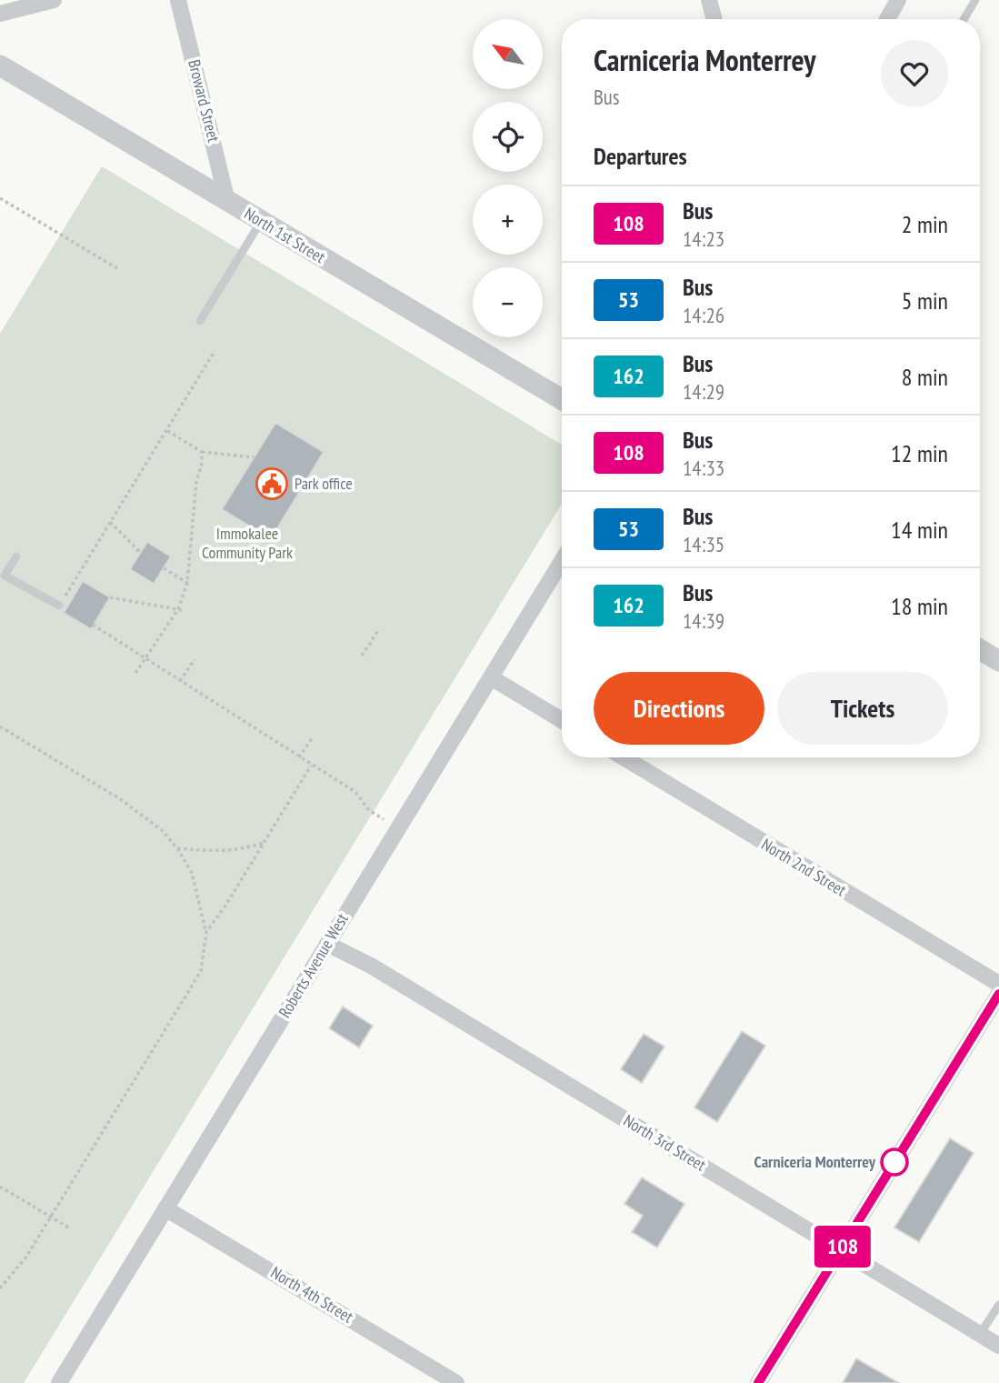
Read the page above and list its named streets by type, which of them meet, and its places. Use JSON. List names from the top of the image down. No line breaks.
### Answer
{"streets":{"street":["Broward Street","North 1st Street","North 2nd Street","Roberts Avenue West","North 3rd Street","North 4th Street"]},"crossings":[["Broward Street","North 1st Street"],["Roberts Avenue West","North 3rd Street"],["Roberts Avenue West","North 4th Street"]],"parks":["Immokalee Community Park"],"places":{"public building":["Park office"],"other":["Carniceria Monterrey"]},"lines":["bus line 108"],"north":"top left","page":{"on_map":"108","map_buttons":["+","−"],"heading":[["Carniceria Monterrey","Bus"],"Departures"],"list":[{"mark":"108","name":"Bus","note":"14:23","value":"2 min"},{"mark":"53","name":"Bus","note":"14:26","value":"5 min"},{"mark":"162","name":"Bus","note":"14:29","value":"8 min"},{"mark":"108","name":"Bus","note":"14:33","value":"12 min"},{"mark":"53","name":"Bus","note":"14:35","value":"14 min"},{"mark":"162","name":"Bus","note":"14:39","value":"18 min"}],"buttons":["Directions","Tickets"]}}
